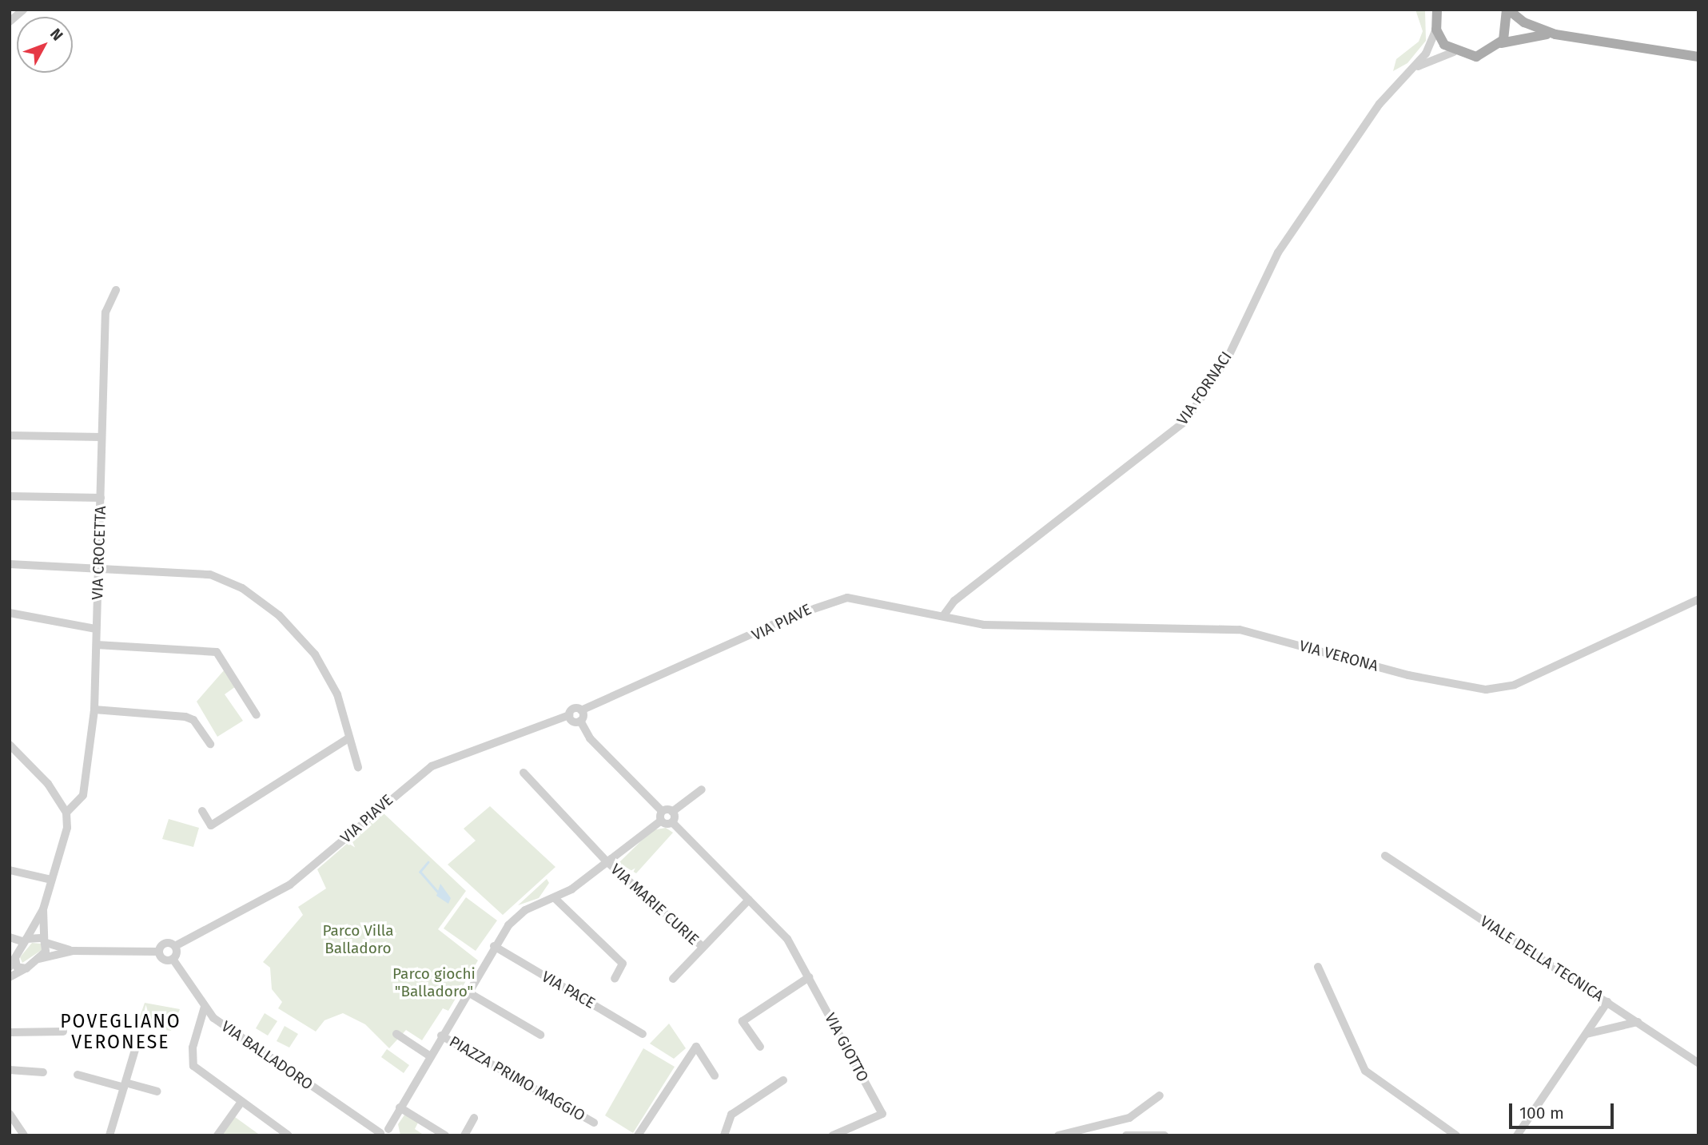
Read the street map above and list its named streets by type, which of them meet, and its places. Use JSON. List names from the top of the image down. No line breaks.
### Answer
{"streets":{"street":["VIA FORNACI","VIA CROCETTA","VIA PIAVE","VIA VERONA","VIA MARIE CURIE","VIALE DELLA TECNICA","VIA PACE","VIA GIOTTO","VIA BALLADORO","PIAZZA PRIMO MAGGIO"]},"crossings":[["VIA FORNACI","VIA PIAVE"],["VIA PIAVE","VIA VERONA"]],"districts":["POVEGLIANO VERONESE"],"parks":["Parco Villa Balladoro","Parco giochi \"Balladoro\""],"scale_bar":"100 m","north":"top right"}
